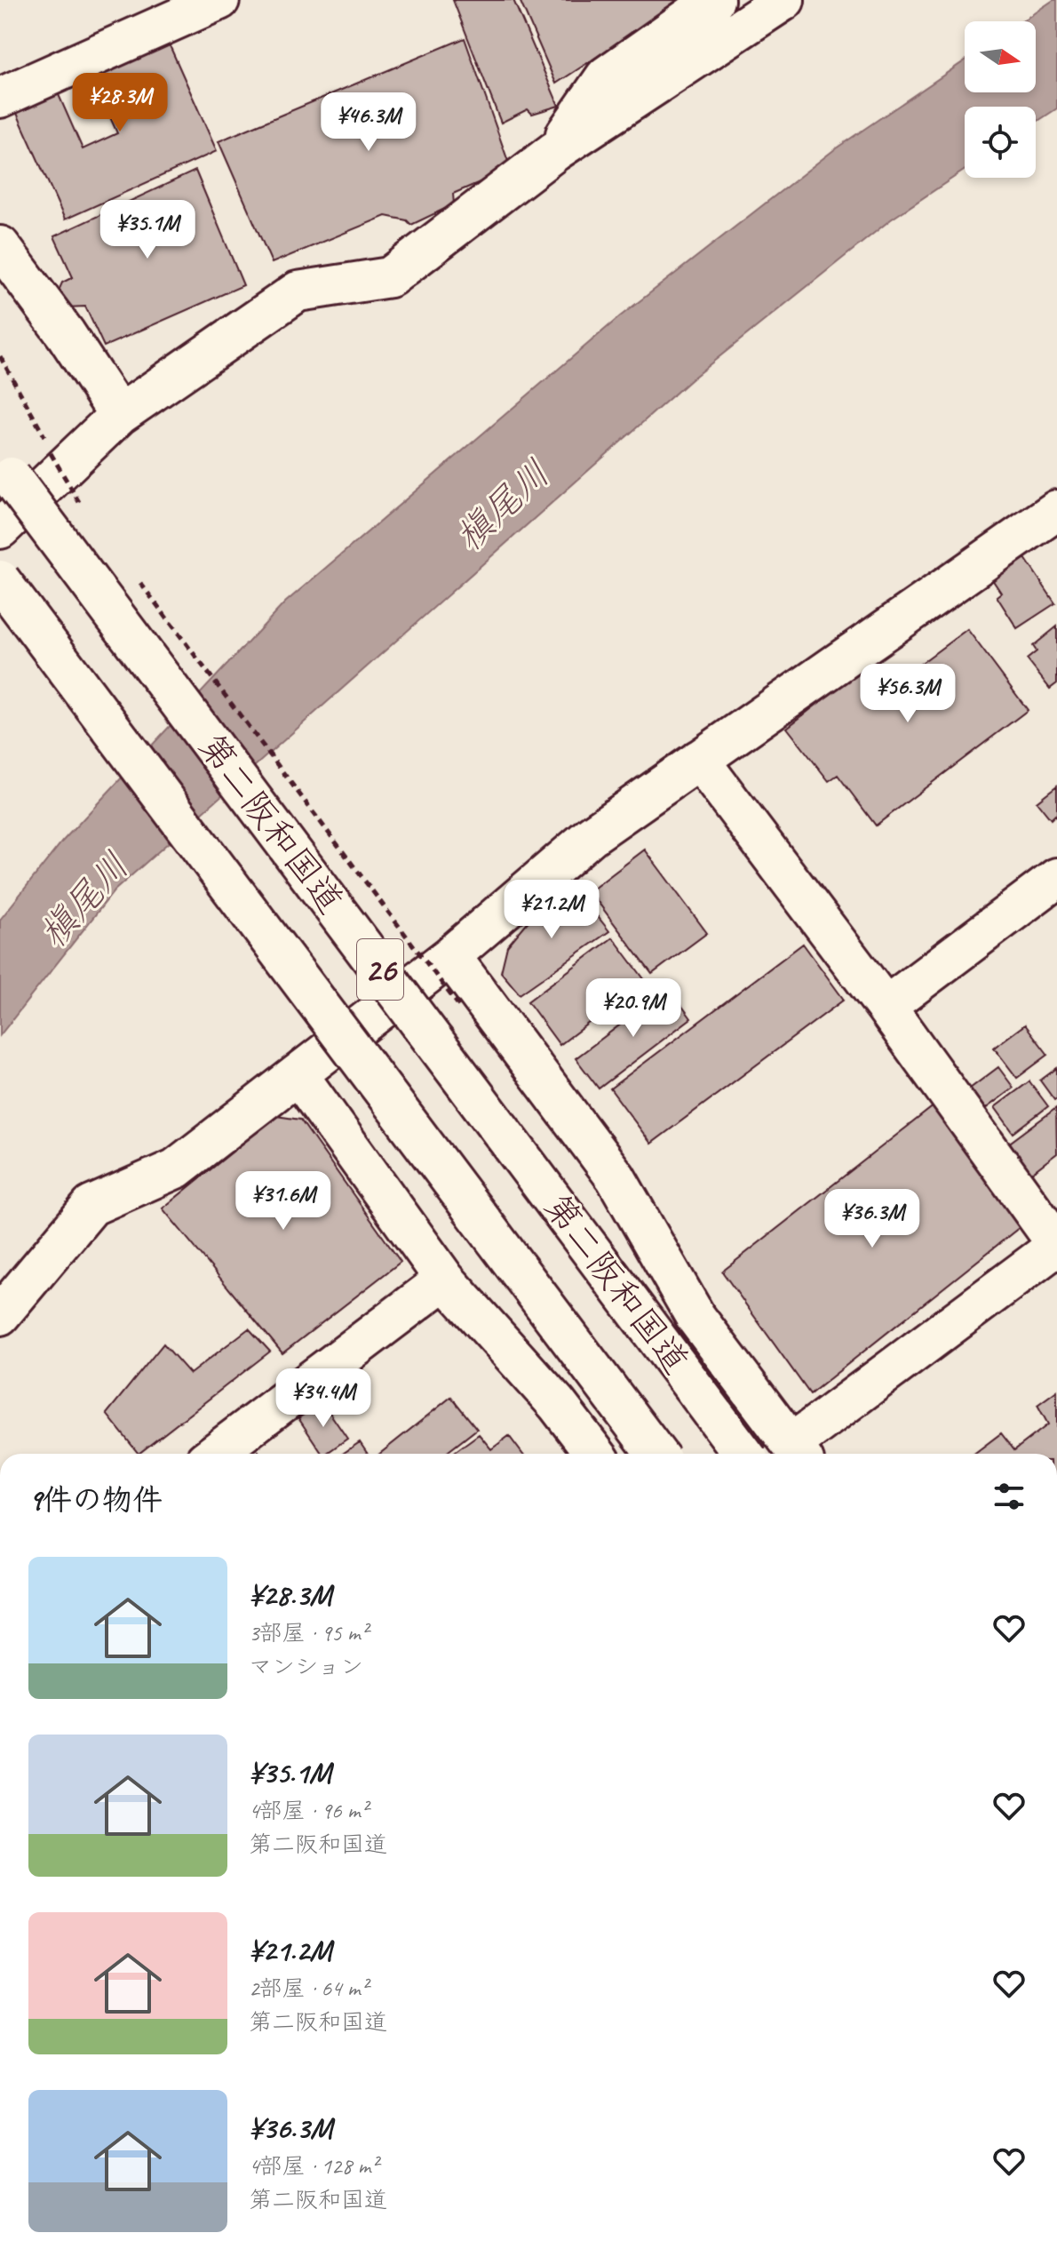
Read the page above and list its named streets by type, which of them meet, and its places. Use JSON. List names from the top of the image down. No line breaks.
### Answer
{"streets":{"main road":["第二阪和国道","26"]},"water":["槇尾川"],"north":"right","page":{"price":["¥28.3M","¥46.3M","¥35.1M","¥56.3M","¥21.2M","¥20.9M","¥31.6M","¥36.3M","¥34.4M"],"heading":"9件の物件","list":[{"name":"¥28.3M","note":"3部屋 · 95 m² · マンション"},{"name":"¥35.1M","note":"4部屋 · 96 m² · 第二阪和国道"},{"name":"¥21.2M","note":"2部屋 · 64 m² · 第二阪和国道"},{"name":"¥36.3M","note":"4部屋 · 128 m² · 第二阪和国道"}]}}
